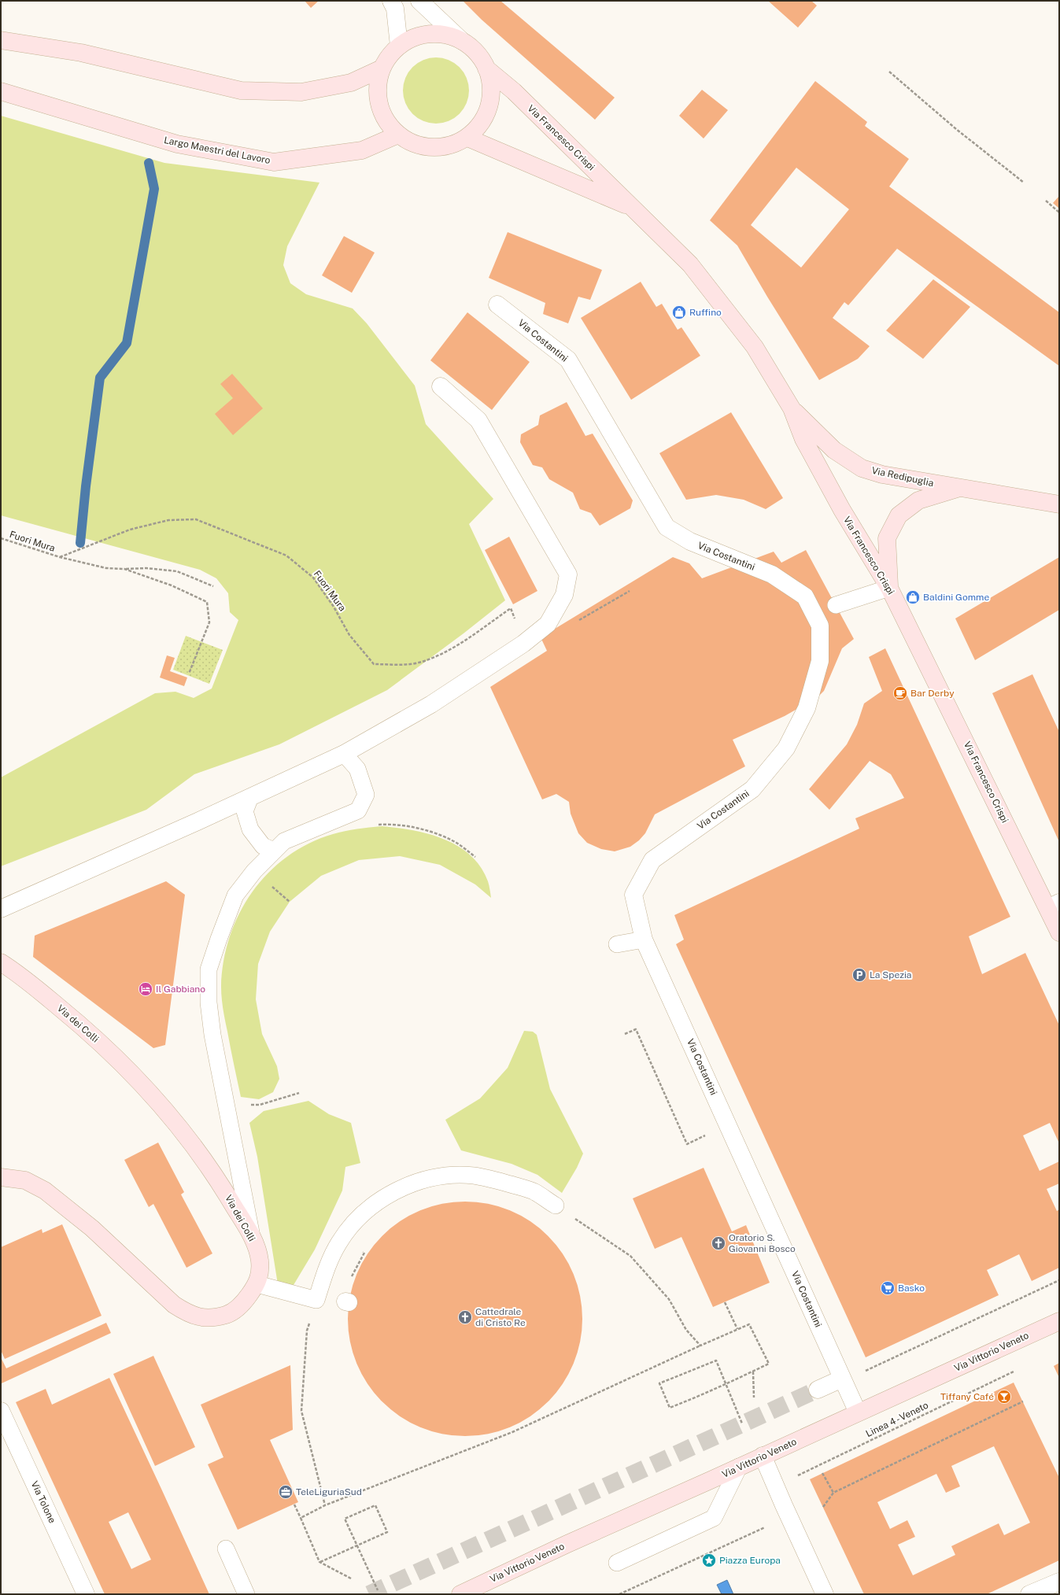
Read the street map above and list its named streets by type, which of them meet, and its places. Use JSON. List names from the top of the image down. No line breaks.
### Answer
{"streets":{"street":["Via Francesco Crispi","Largo Maestri del Lavoro","Via Costantini","Via Redipuglia","Via dei Colli","Via Vittorio Veneto","Via Tolone"],"path":["Fuori Mura","Linea 4 - Veneto"]},"crossings":[["Via Francesco Crispi","Via Redipuglia"],["Via Costantini","Via Vittorio Veneto"]],"places":{"shop":["Ruffino","Baldini Gomme"],"cafe":["Bar Derby"],"parking":["La Spezia"],"hotel":["Il Gabbiano"],"church":["Oratorio S. Giovanni Bosco","Cattedrale di Cristo Re"],"supermarket":["Basko"],"bar":["Tiffany Café"],"office":["TeleLiguriaSud"],"place":["Piazza Europa"]}}
